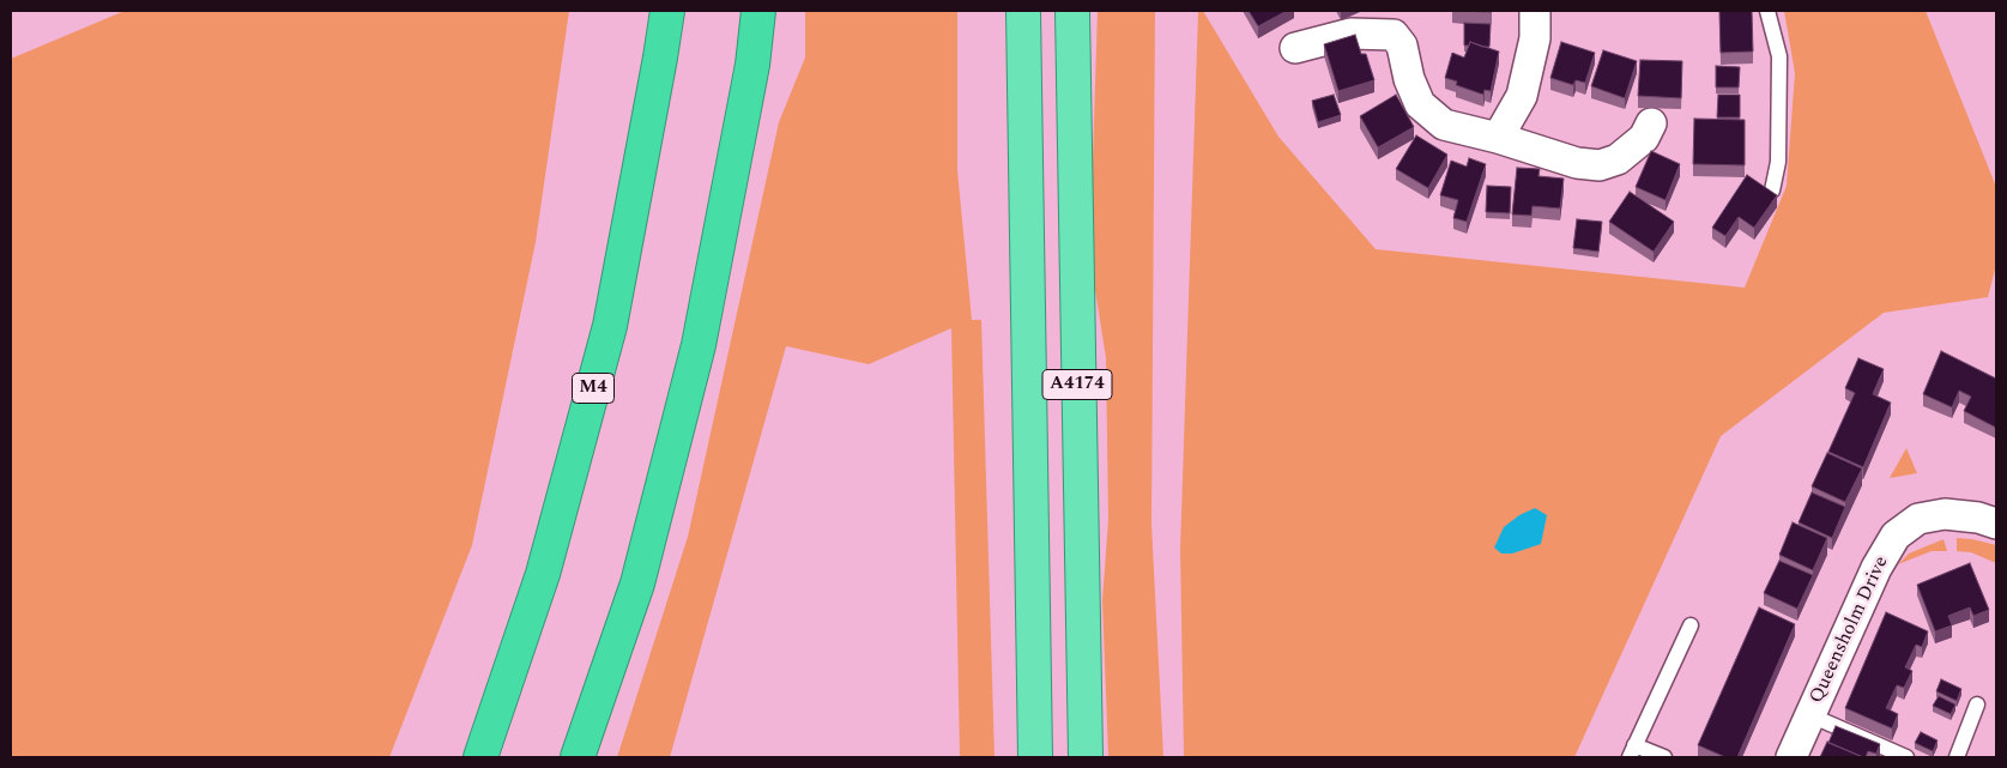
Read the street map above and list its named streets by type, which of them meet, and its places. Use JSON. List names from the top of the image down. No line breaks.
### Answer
{"streets":{"highway":["A4174","M4"],"street":["Queensholm Drive"]}}
